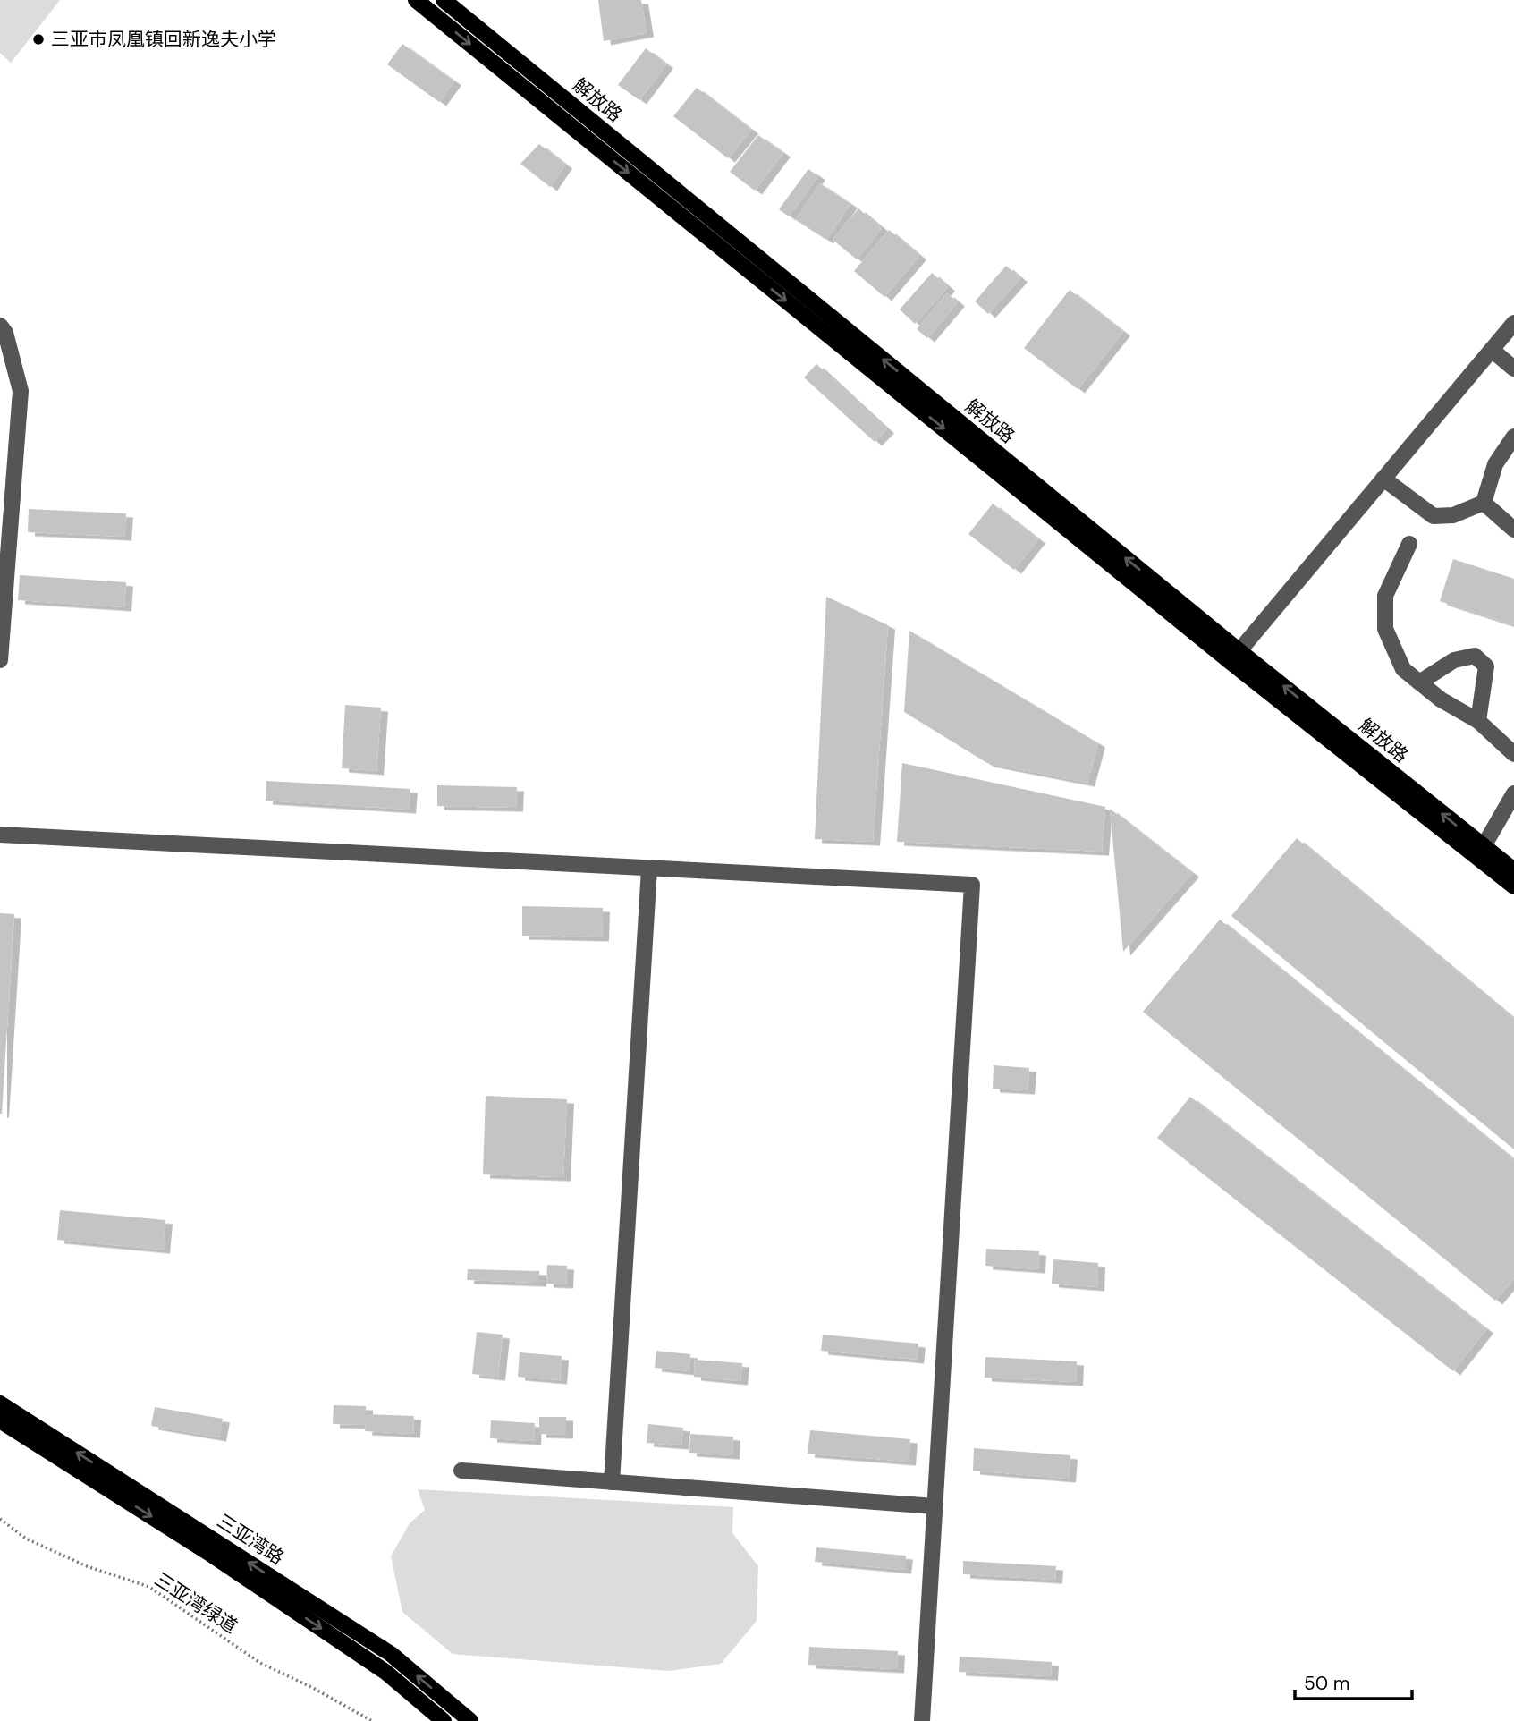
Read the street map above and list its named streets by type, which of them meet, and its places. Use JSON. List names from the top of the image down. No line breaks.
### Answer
{"streets":{"main road":["解放路","三亚湾路"],"path":["三亚湾绿道"]},"places":["三亚市凤凰镇回新逸夫小学"],"scale_bar":"50 m"}
